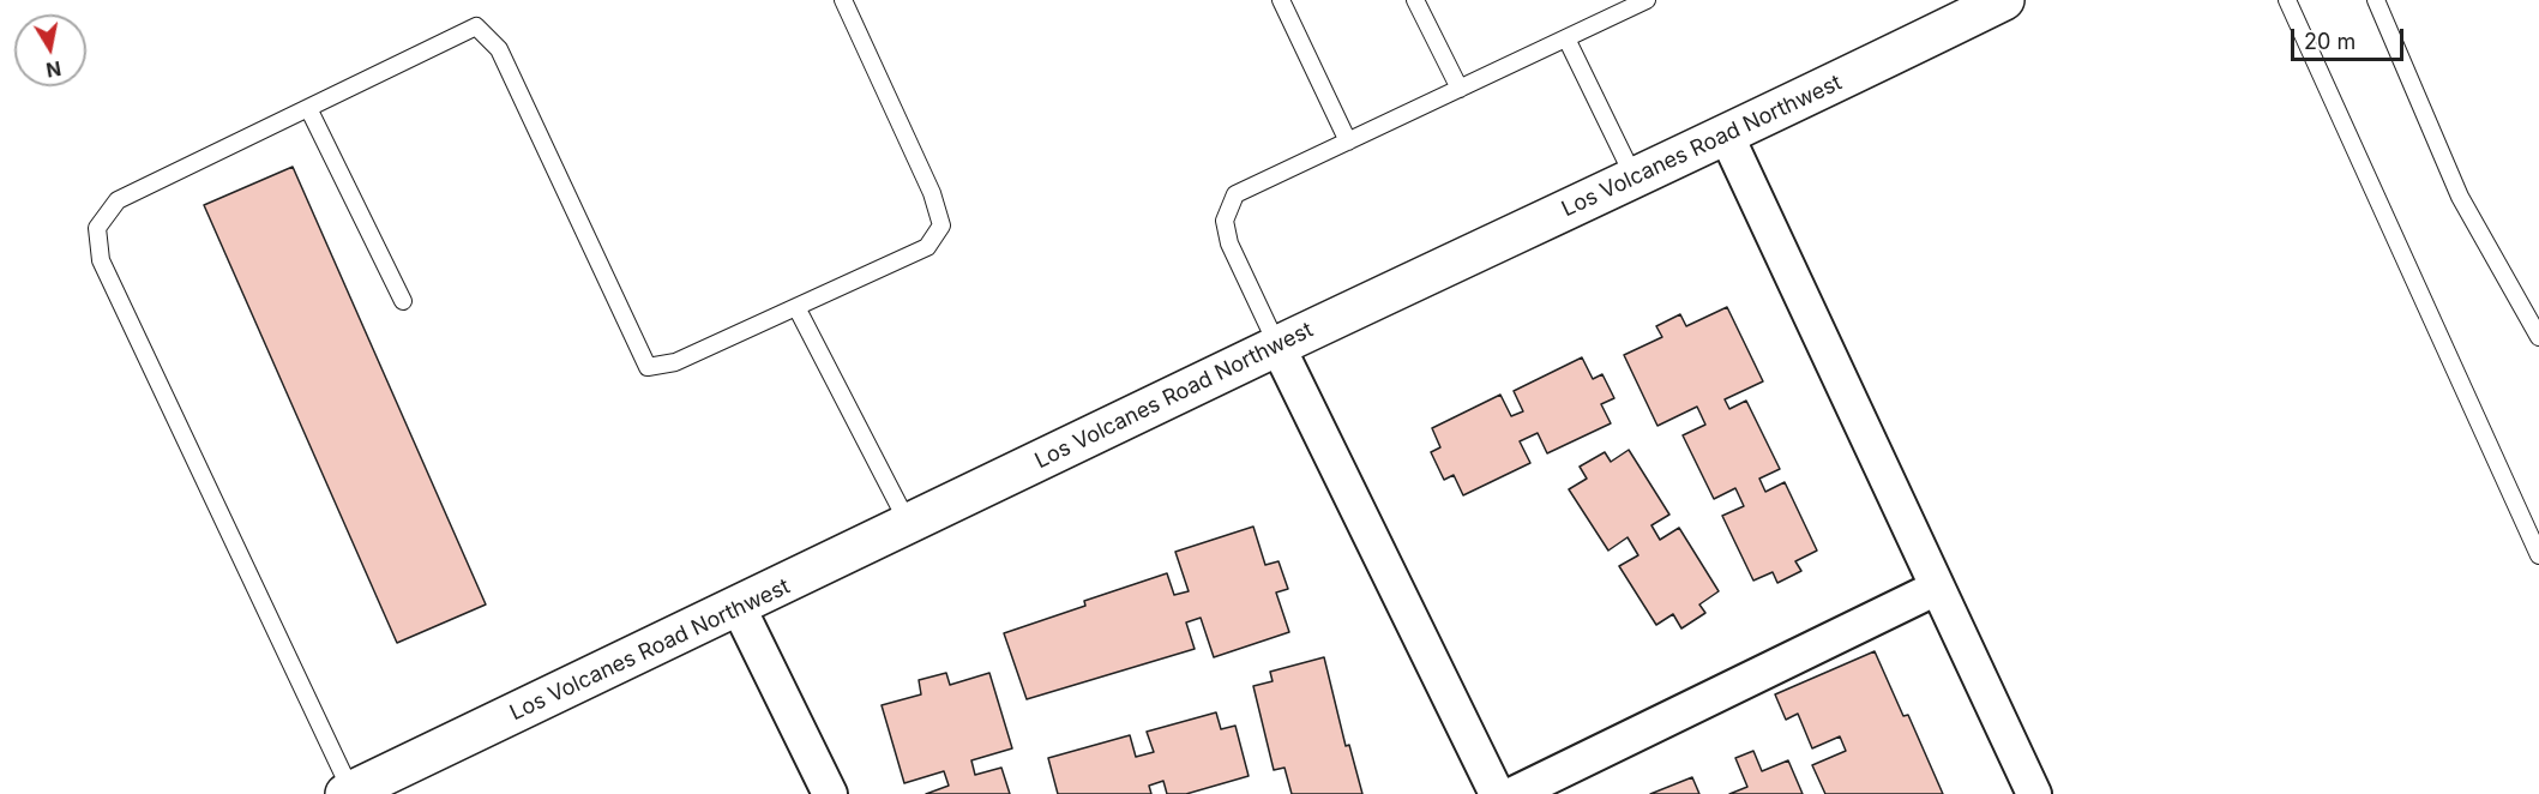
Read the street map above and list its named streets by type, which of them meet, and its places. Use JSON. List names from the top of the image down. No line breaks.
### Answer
{"streets":{"street":["Los Volcanes Road Northwest"]},"scale_bar":"20 m","north":"bottom"}
